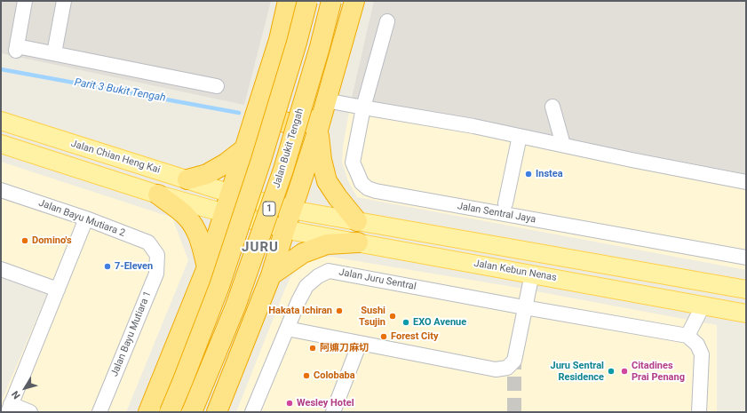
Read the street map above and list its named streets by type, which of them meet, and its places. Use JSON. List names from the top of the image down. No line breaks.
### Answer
{"streets":{"highway":["Jalan Bukit Tengah","1"],"main road":["Jalan Chian Heng Kai","Jalan Kebun Nenas"],"street":["Jalan Sentral Jaya","Jalan Bayu Mutiara 2","Jalan Juru Sentral","Jalan Bayu Mutiara 1"]},"crossings":[["Jalan Bayu Mutiara 2","Jalan Bayu Mutiara 1"]],"districts":["JURU"],"water":["Parit 3 Bukit Tengah"],"places":["Instea","Domino's","7-Eleven","Hakata Ichiran","Sushi Tsujin","EXO Avenue","Forest City","阿嫲刀麻切","Juru Sentral Residence","Citadines Prai Penang","Colobaba","Wesley Hotel"],"north":"bottom left"}
